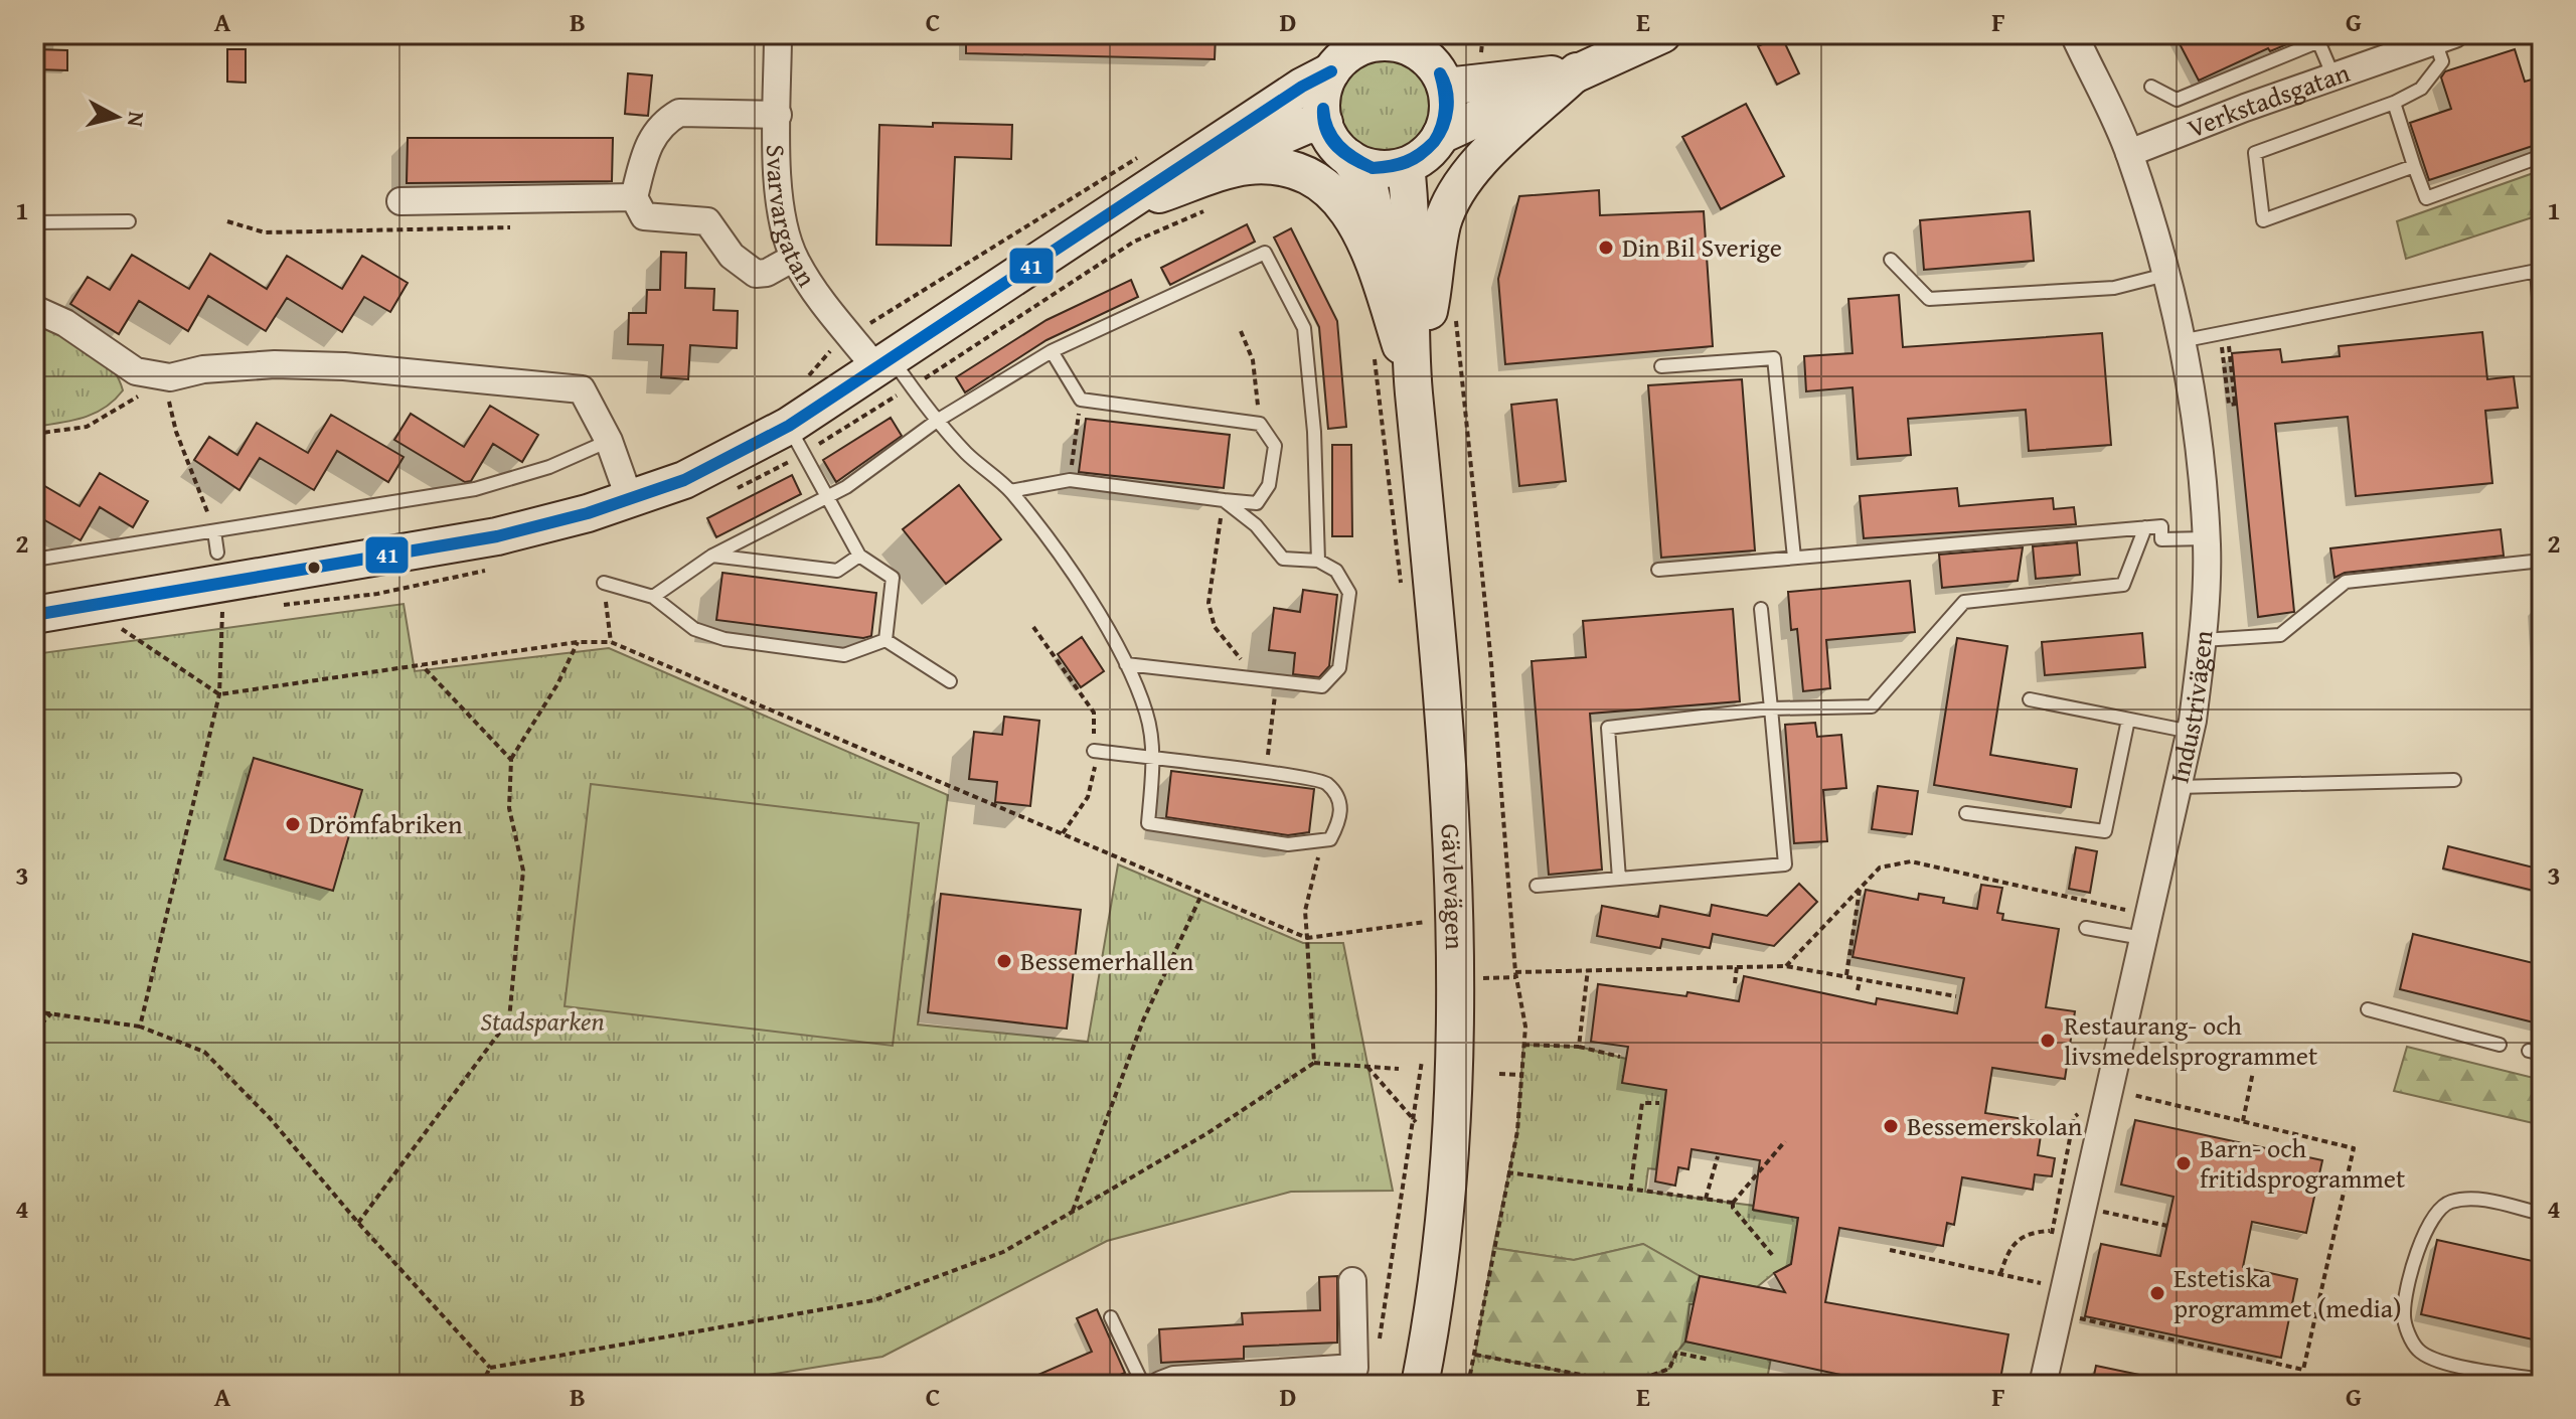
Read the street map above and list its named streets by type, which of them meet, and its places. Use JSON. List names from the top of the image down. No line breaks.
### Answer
{"streets":{"main road":["Gävlevägen"],"street":["Verkstadsgatan","Svarvargatan","Industrivägen"]},"crossings":[["Verkstadsgatan","Industrivägen"]],"parks":["Stadsparken"],"places":["Din Bil Sverige","Drömfabriken","Bessemerhallen","Restaurang- och livsmedelsprogrammet","Bessemerskolan","Barn- och fritidsprogrammet","Estetiska programmet (media)"],"lines":["transit line 41"],"north":"right","grid":{"columns":["A","B","C","D","E","F","G"],"rows":["1","2","3","4"]}}
